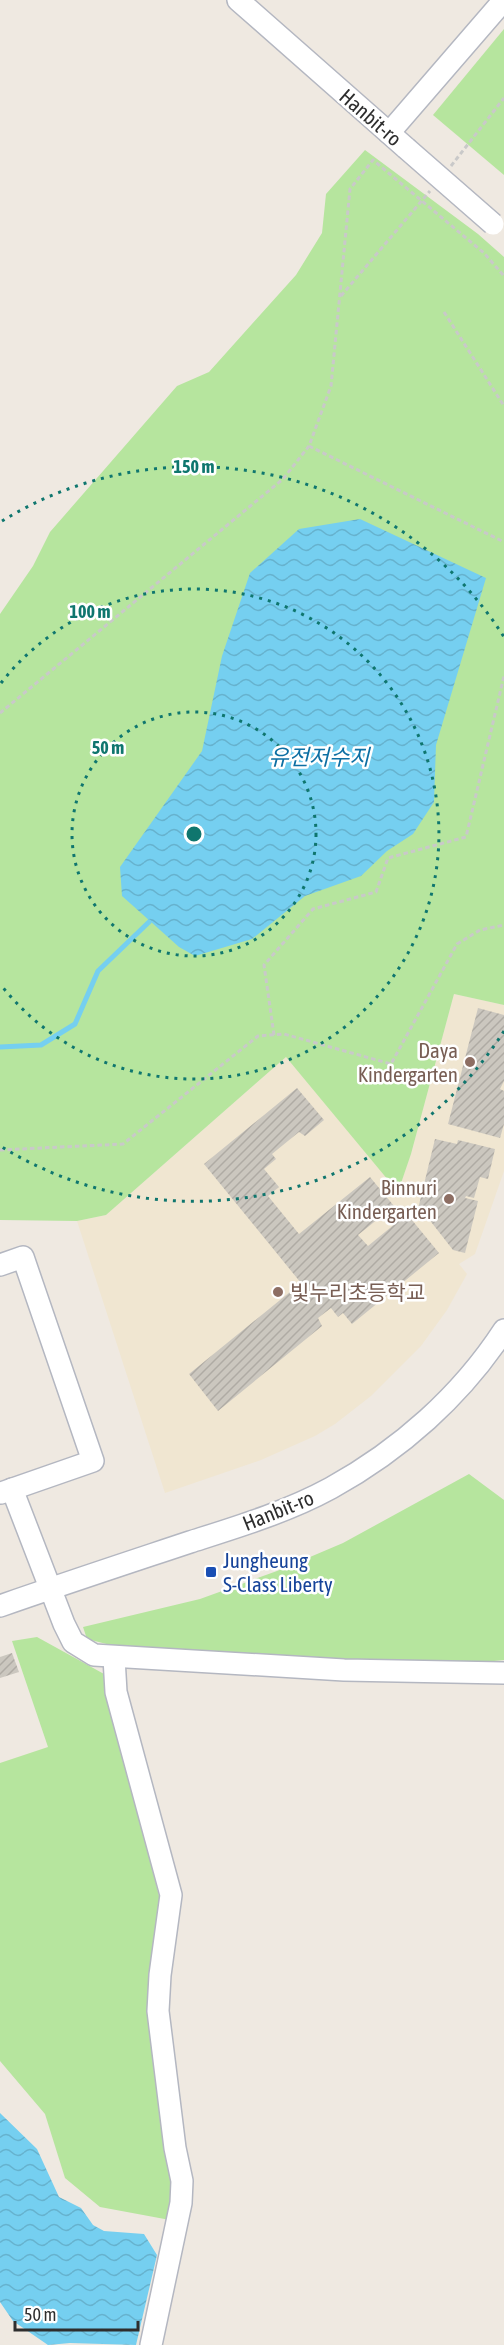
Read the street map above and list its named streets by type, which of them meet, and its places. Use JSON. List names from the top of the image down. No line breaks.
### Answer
{"streets":{"street":["Hanbit-ro"]},"water":["유전저수지"],"places":{"other":["Daya Kindergarten","Binnuri Kindergarten","빛누리초등학교"],"transit":["Jungheung S-Class Liberty"]},"scale_bar":"50 m","rings":["150 m","100 m","50 m"]}
